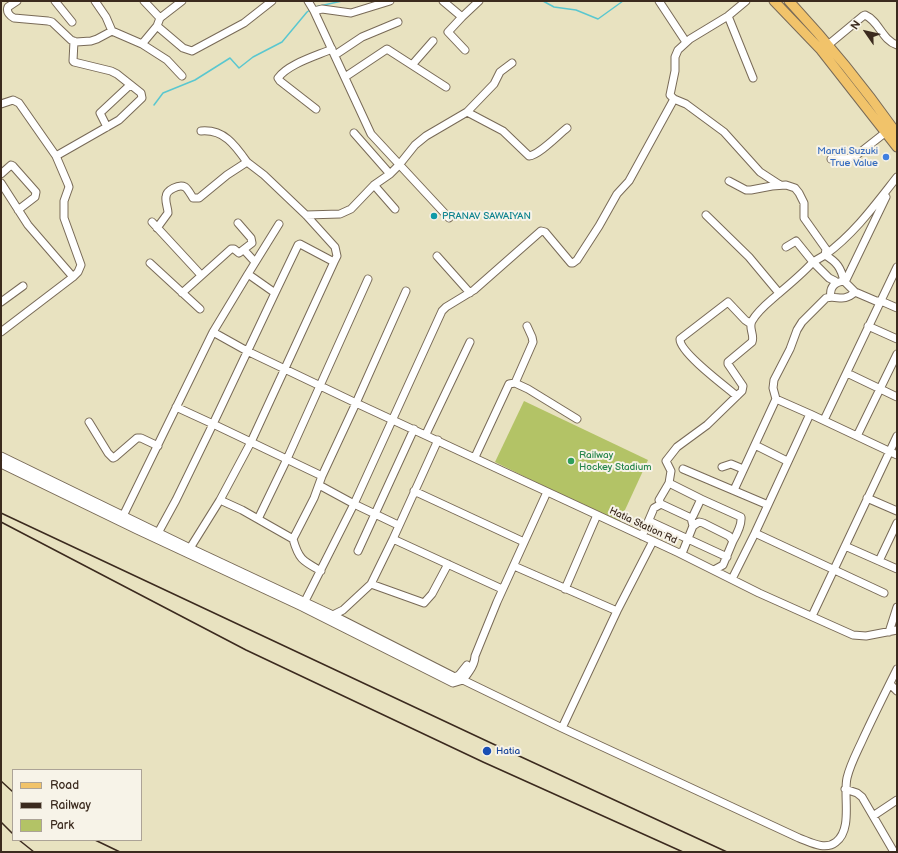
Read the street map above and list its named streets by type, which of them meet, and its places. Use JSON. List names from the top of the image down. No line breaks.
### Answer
{"streets":{"street":["Hatia Station Rd"]},"places":["Maruti Suzuki True Value","PRANAV SAWAIYAN","Railway Hockey Stadium","Hatia"],"legend":["Road","Railway","Park"],"north":"top left"}
